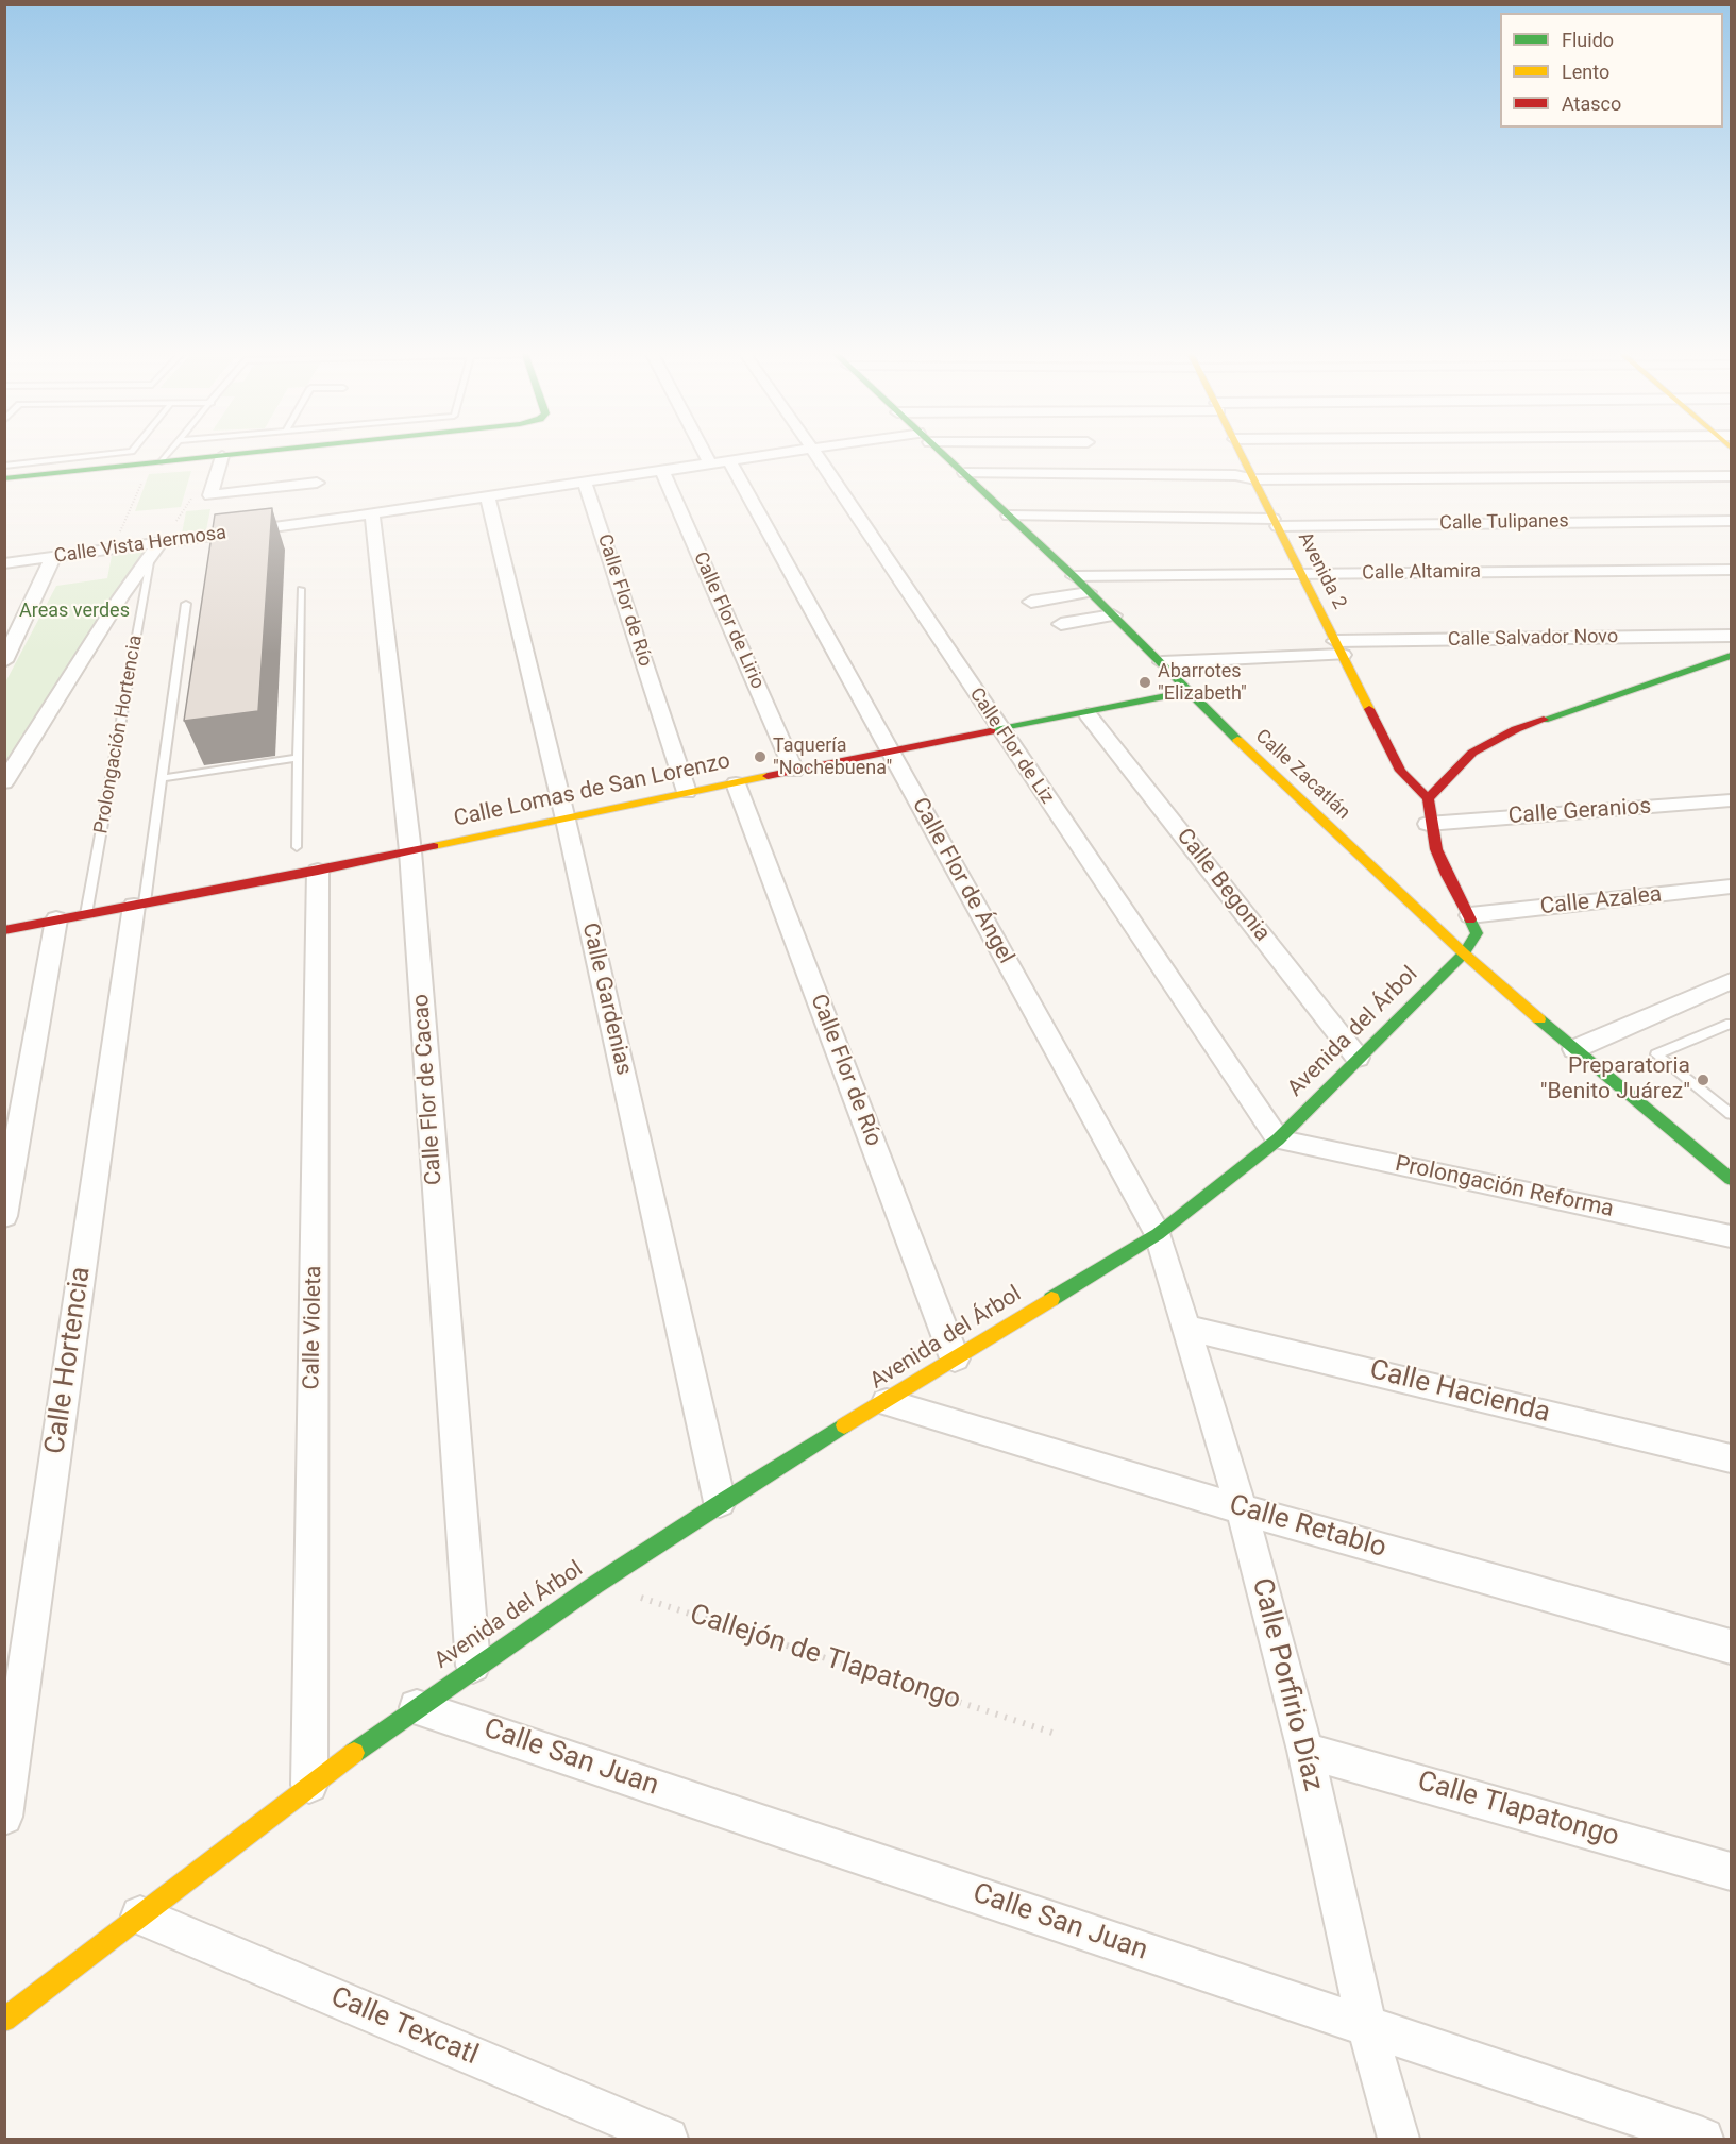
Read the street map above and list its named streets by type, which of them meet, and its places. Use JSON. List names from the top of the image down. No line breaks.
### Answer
{"streets":{"street":["Calle Tulipanes","Calle Vista Hermosa","Avenida 2","Calle Altamira","Calle Flor de Río","Calle Flor de Lirio","Calle Salvador Novo","Calle Flor de Liz","Calle Zacatlán","Calle Lomas de San Lorenzo","Calle Geranios","Calle Flor de Ángel","Calle Begonia","Calle Azalea","Calle Gardenias","Avenida del Árbol","Calle Flor de Cacao","Prolongación Reforma","Calle Violeta","Calle Hortencia","Calle Hacienda","Calle Retablo","Calle Porfirio Díaz","Calle San Juan","Calle Tlapatongo","Calle Texcatl"],"lane":["Prolongación Hortencia"],"path":["Callejón de Tlapatongo"]},"crossings":[["Calle Tulipanes","Avenida 2"],["Calle Tulipanes","Calle Zacatlán"],["Calle Vista Hermosa","Calle Flor de Río"],["Calle Vista Hermosa","Calle Flor de Lirio"],["Calle Vista Hermosa","Prolongación Hortencia"],["Calle Vista Hermosa","Calle Flor de Ángel"],["Calle Vista Hermosa","Calle Gardenias"],["Calle Vista Hermosa","Calle Flor de Cacao"],["Avenida 2","Calle Altamira"],["Avenida 2","Calle Salvador Novo"],["Calle Altamira","Calle Zacatlán"],["Calle Flor de Río","Calle Lomas de San Lorenzo"],["Calle Flor de Río","Avenida del Árbol"],["Calle Flor de Lirio","Calle Lomas de San Lorenzo"],["Calle Salvador Novo","Calle Zacatlán"],["Prolongación Hortencia","Calle Lomas de San Lorenzo"],["Calle Flor de Liz","Calle Lomas de San Lorenzo"],["Calle Flor de Liz","Avenida del Árbol"],["Calle Flor de Liz","Prolongación Reforma"],["Calle Zacatlán","Calle Lomas de San Lorenzo"],["Calle Zacatlán","Avenida del Árbol"],["Calle Lomas de San Lorenzo","Calle Flor de Ángel"],["Calle Lomas de San Lorenzo","Calle Begonia"],["Calle Lomas de San Lorenzo","Calle Gardenias"],["Calle Lomas de San Lorenzo","Calle Flor de Cacao"],["Calle Lomas de San Lorenzo","Calle Violeta"],["Calle Lomas de San Lorenzo","Calle Hortencia"],["Calle Flor de Ángel","Avenida del Árbol"],["Calle Flor de Ángel","Calle Porfirio Díaz"],["Calle Begonia","Avenida del Árbol"],["Calle Azalea","Avenida del Árbol"],["Calle Gardenias","Avenida del Árbol"],["Avenida del Árbol","Calle Flor de Cacao"],["Avenida del Árbol","Prolongación Reforma"],["Avenida del Árbol","Calle Violeta"],["Avenida del Árbol","Calle Retablo"],["Avenida del Árbol","Callejón de Tlapatongo"],["Avenida del Árbol","Calle Porfirio Díaz"],["Avenida del Árbol","Calle San Juan"],["Avenida del Árbol","Calle Texcatl"],["Calle Hacienda","Calle Porfirio Díaz"],["Calle Retablo","Calle Porfirio Díaz"],["Calle Porfirio Díaz","Calle San Juan"],["Calle Porfirio Díaz","Calle Tlapatongo"]],"parks":["Areas verdes"],"places":["Abarrotes \"Elizabeth\"","Taquería \"Nochebuena\"","Preparatoria \"Benito Juárez\""],"legend":["Fluido","Lento","Atasco"]}
